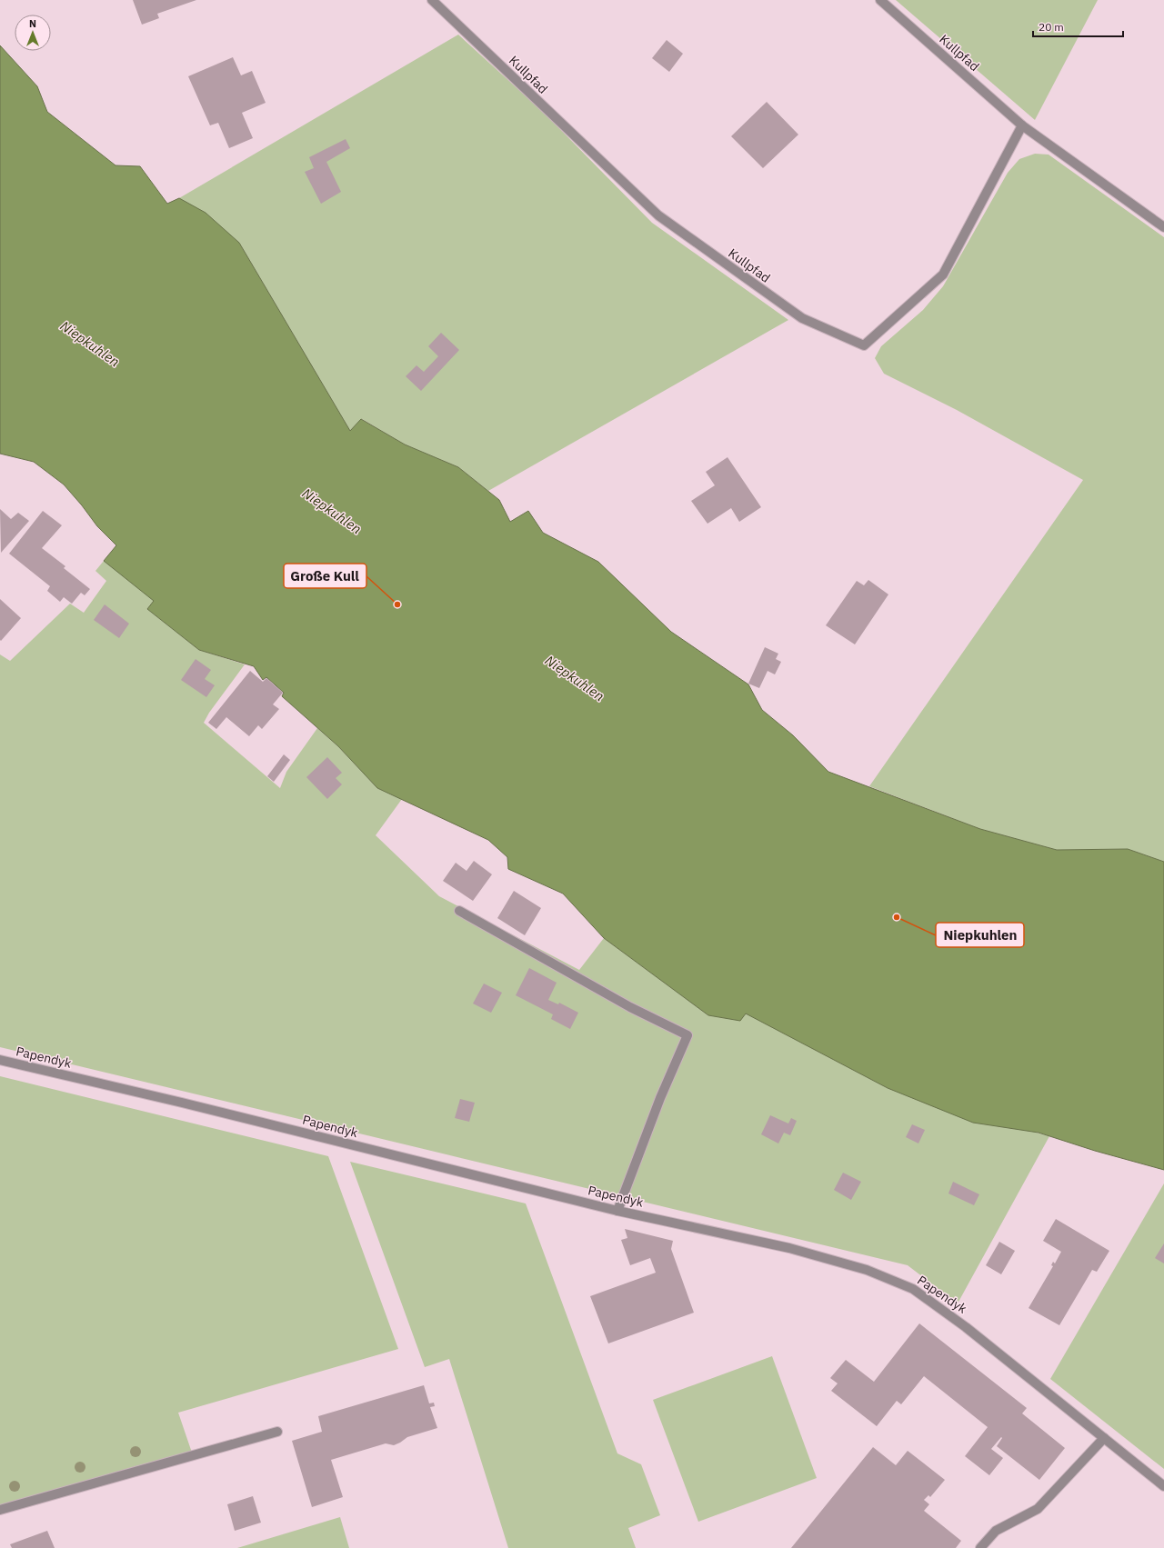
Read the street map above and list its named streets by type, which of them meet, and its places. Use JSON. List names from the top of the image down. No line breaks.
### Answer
{"streets":{"street":["Kullpfad","Papendyk"]},"water":["Niepkuhlen"],"places":["Große Kull","Niepkuhlen"],"scale_bar":"20 m","north":"top"}
